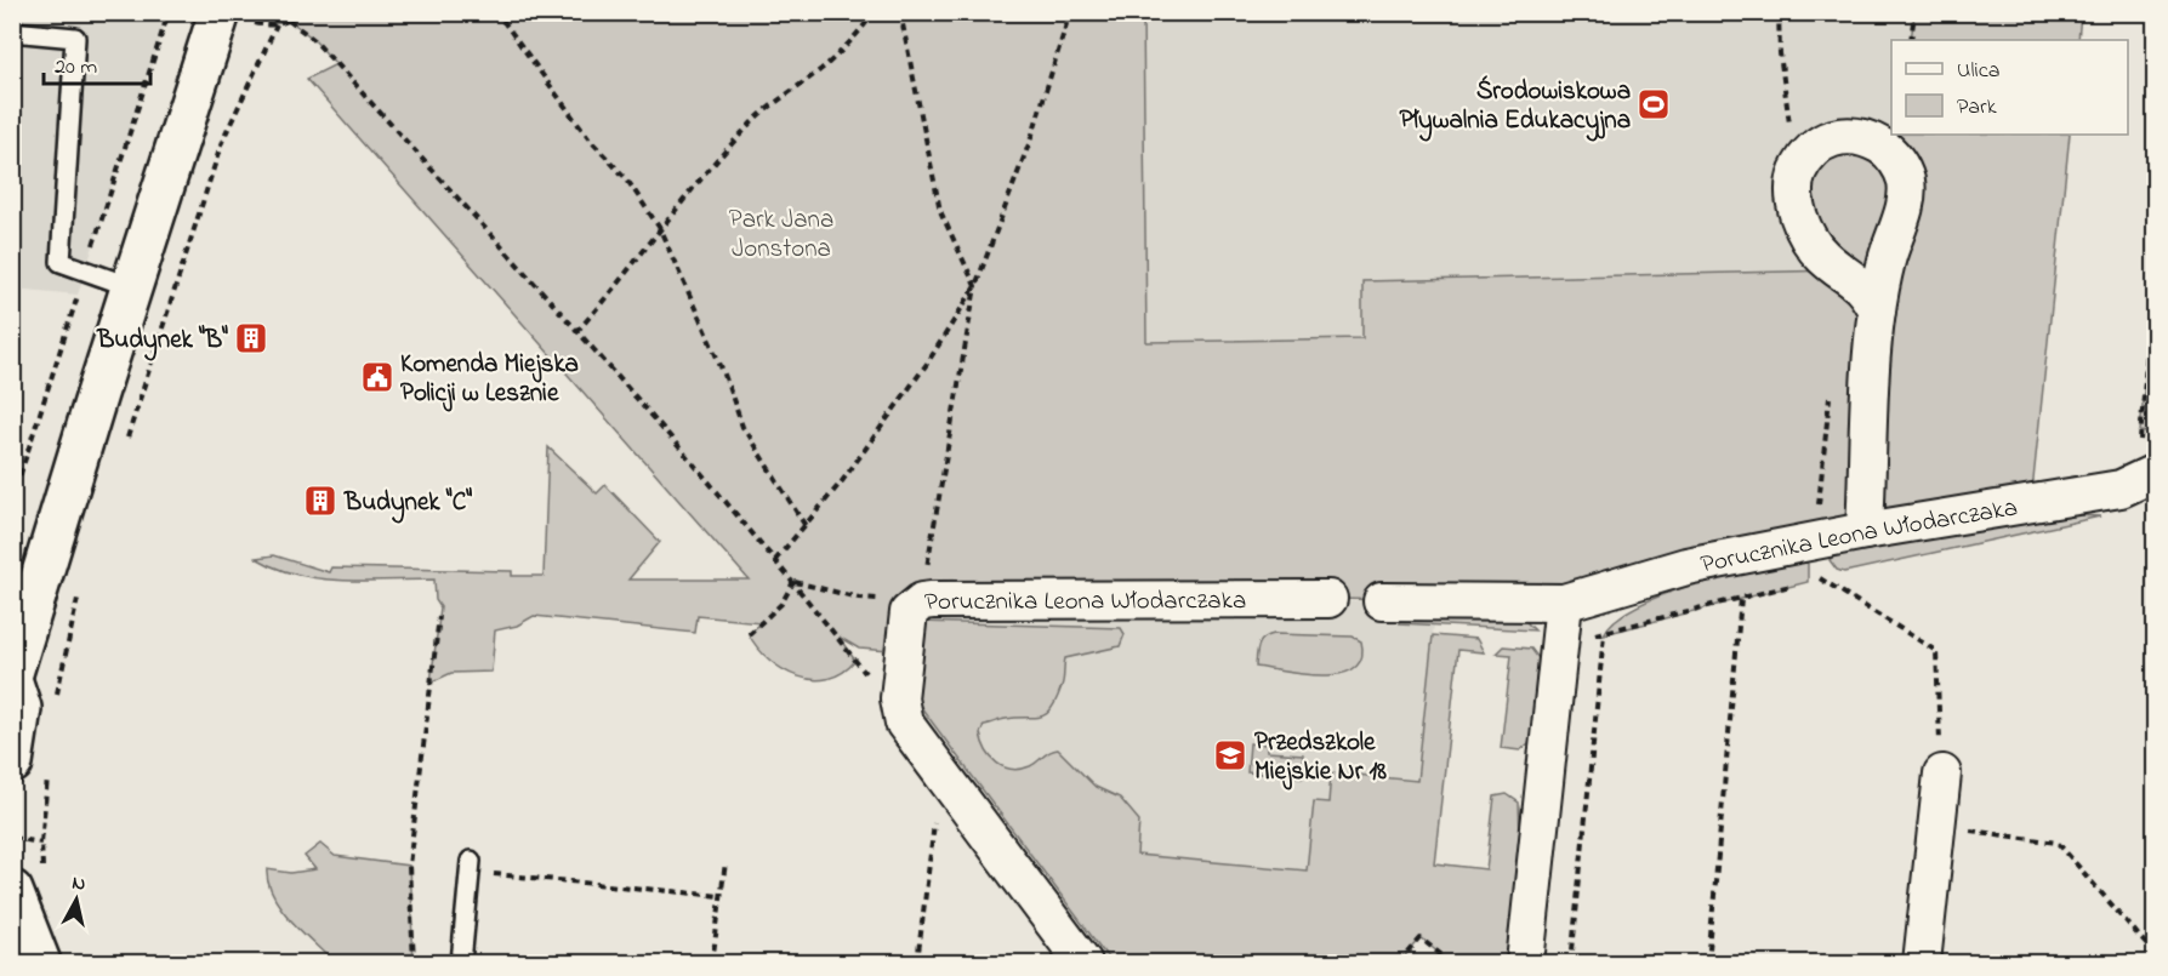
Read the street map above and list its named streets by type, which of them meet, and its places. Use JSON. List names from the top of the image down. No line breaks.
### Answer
{"streets":{"street":["Porucznika Leona Włodarczaka"]},"parks":["Park Jana Jonstona"],"places":{"sports":["Środowiskowa Pływalnia Edukacyjna"],"building":["Budynek \"B\"","Budynek \"C\""],"public building":["Komenda Miejska Policji w Lesznie"],"school or university":["Przedszkole Miejskie Nr 18"]},"legend":["Ulica","Park"],"scale_bar":"20 m","north":"top"}
